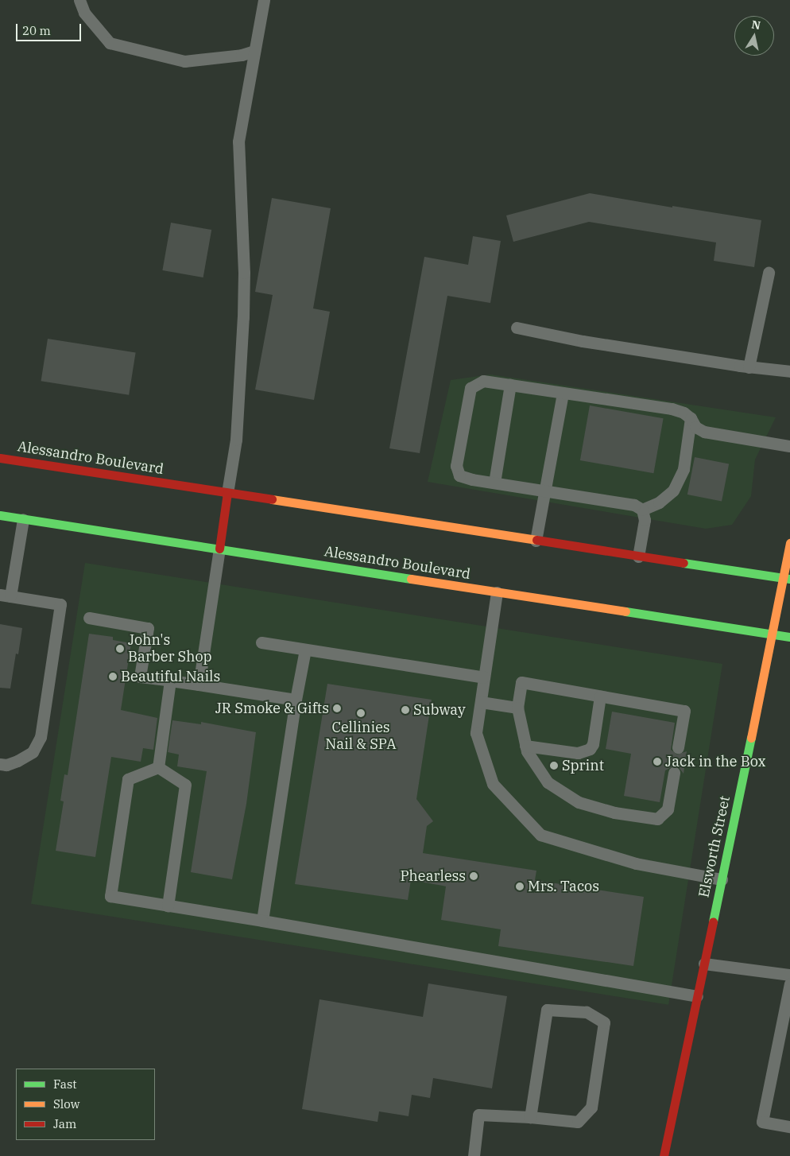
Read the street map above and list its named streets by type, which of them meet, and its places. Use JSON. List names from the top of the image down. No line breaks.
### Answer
{"streets":{"main road":["Alessandro Boulevard","Elsworth Street"]},"crossings":[["Alessandro Boulevard","Elsworth Street"]],"places":["John's Barber Shop","Beautiful Nails","JR Smoke & Gifts","Subway","Cellinies Nail & SPA","Jack in the Box","Sprint","Phearless","Mrs. Tacos"],"legend":["Fast","Slow","Jam"],"scale_bar":"20 m","north":"top"}
